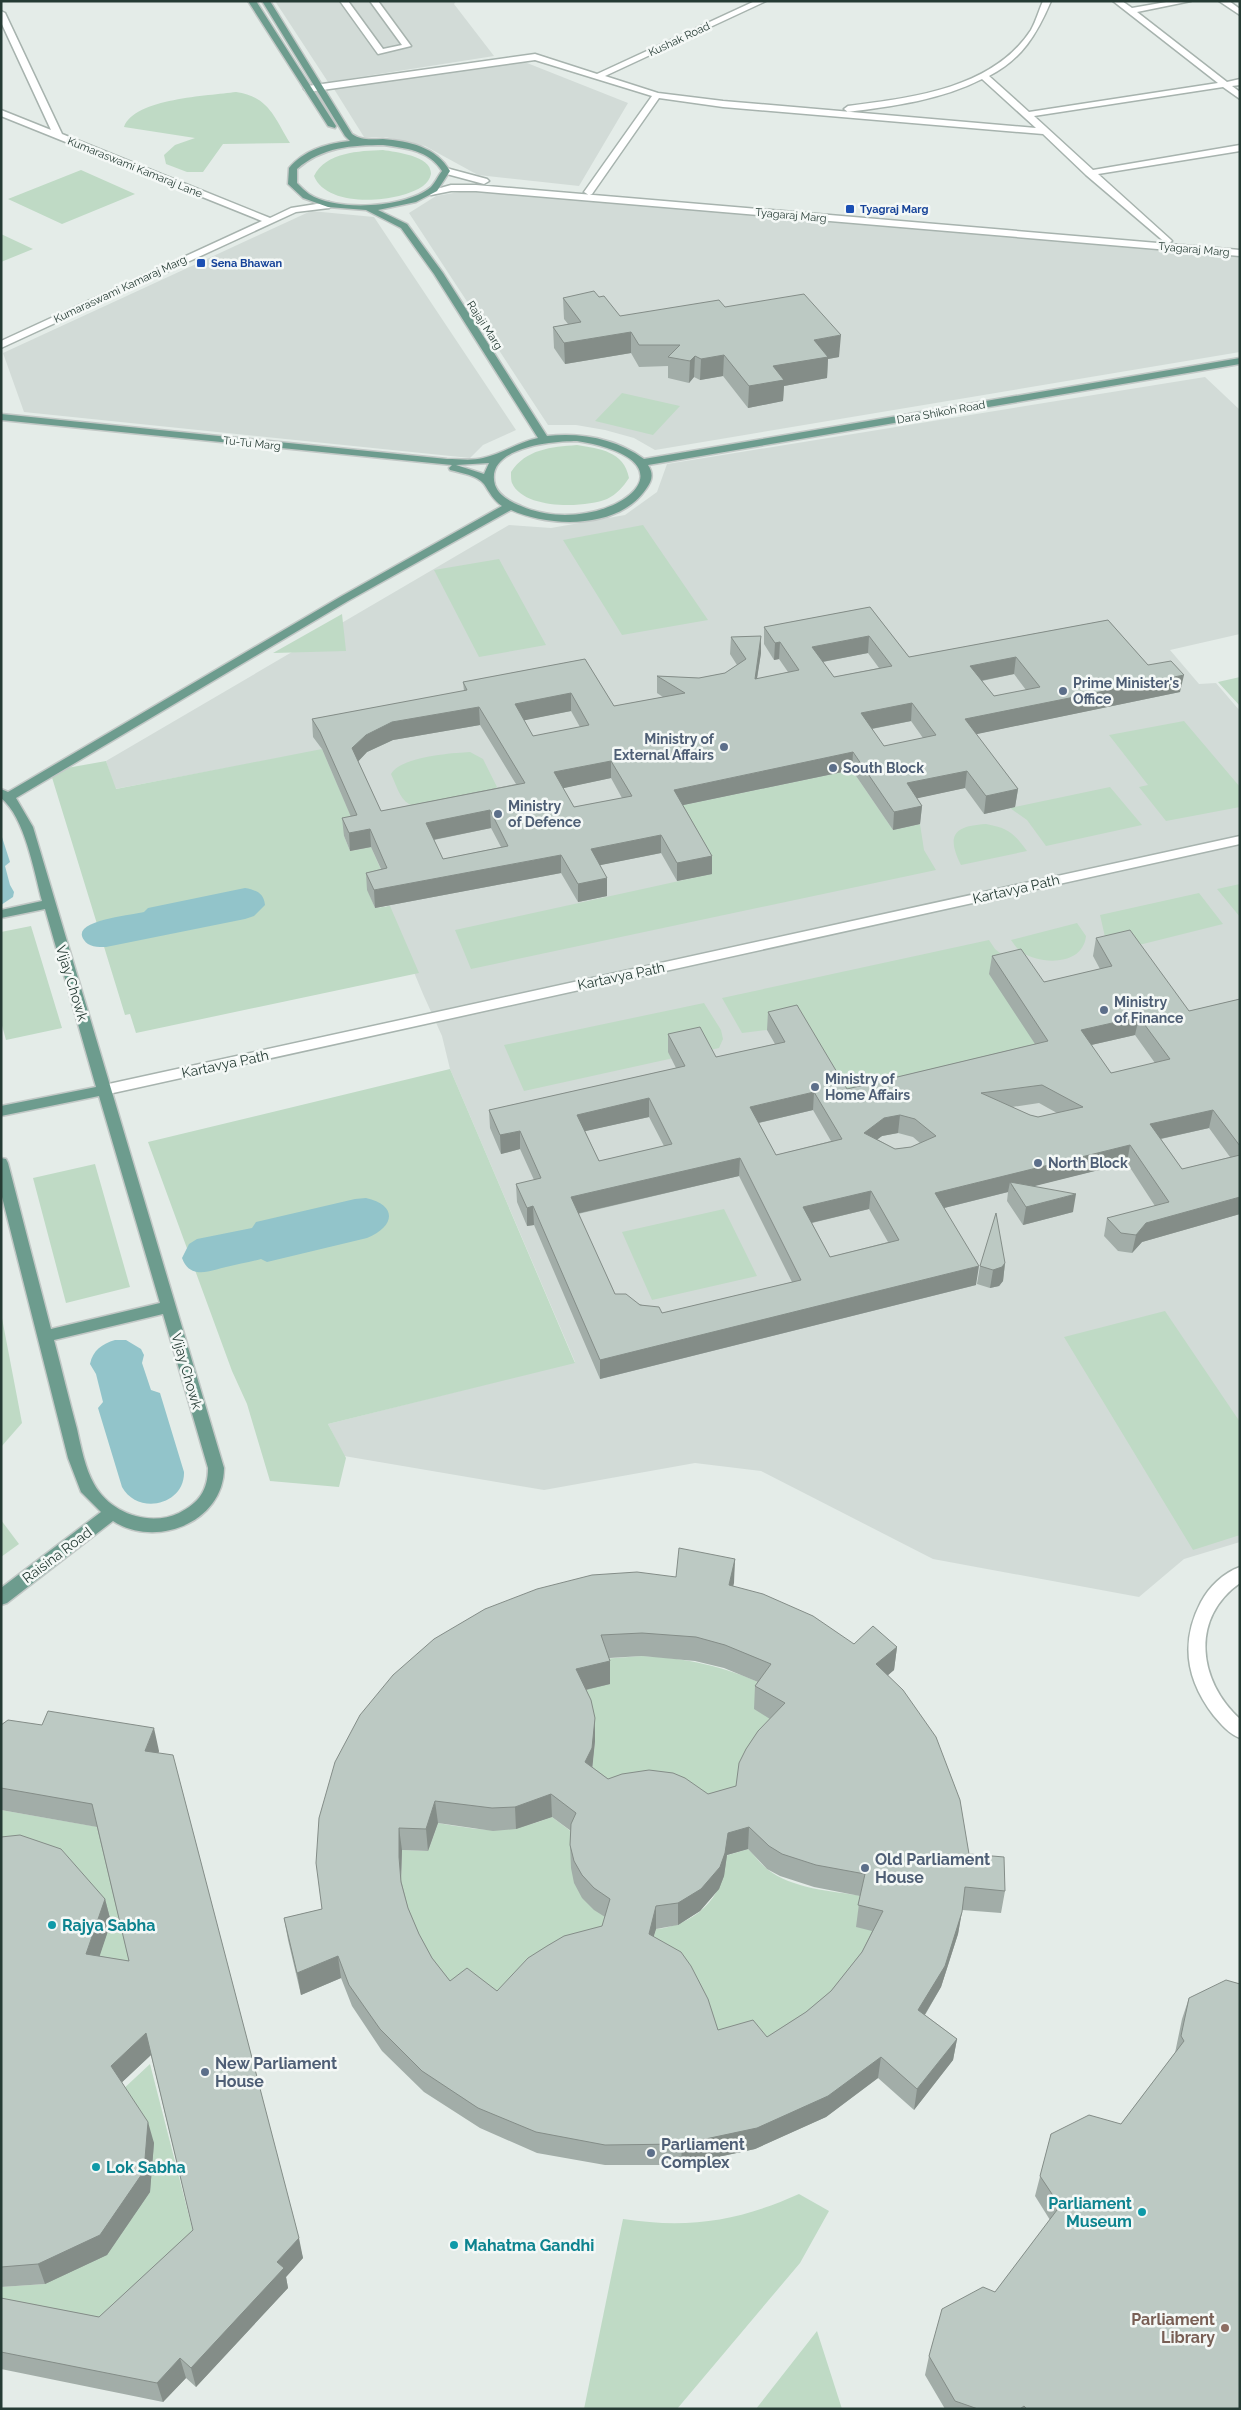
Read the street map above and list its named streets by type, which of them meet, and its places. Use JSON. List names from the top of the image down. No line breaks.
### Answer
{"streets":{"main road":["Rajaji Marg","Dara Shikoh Road","Tu-Tu Marg","Kartavya Path","Vijay Chowk","Raisina Road"],"street":["Kushak Road","Kumaraswami Kamaraj Lane","Tyagaraj Marg","Kumaraswami Kamaraj Marg"]},"crossings":[["Kumaraswami Kamaraj Lane","Kumaraswami Kamaraj Marg"],["Rajaji Marg","Tu-Tu Marg"],["Dara Shikoh Road","Tu-Tu Marg"],["Kartavya Path","Vijay Chowk"],["Vijay Chowk","Raisina Road"]],"places":{"transit":["Tyagraj Marg","Sena Bhawan"],"other":["Prime Minister's Office","Ministry of External Affairs","South Block","Ministry of Defence","Ministry of Finance","Ministry of Home Affairs","North Block","Old Parliament House","Rajya Sabha","New Parliament House","Parliament Complex","Lok Sabha","Parliament Museum","Mahatma Gandhi","Parliament Library"]}}
